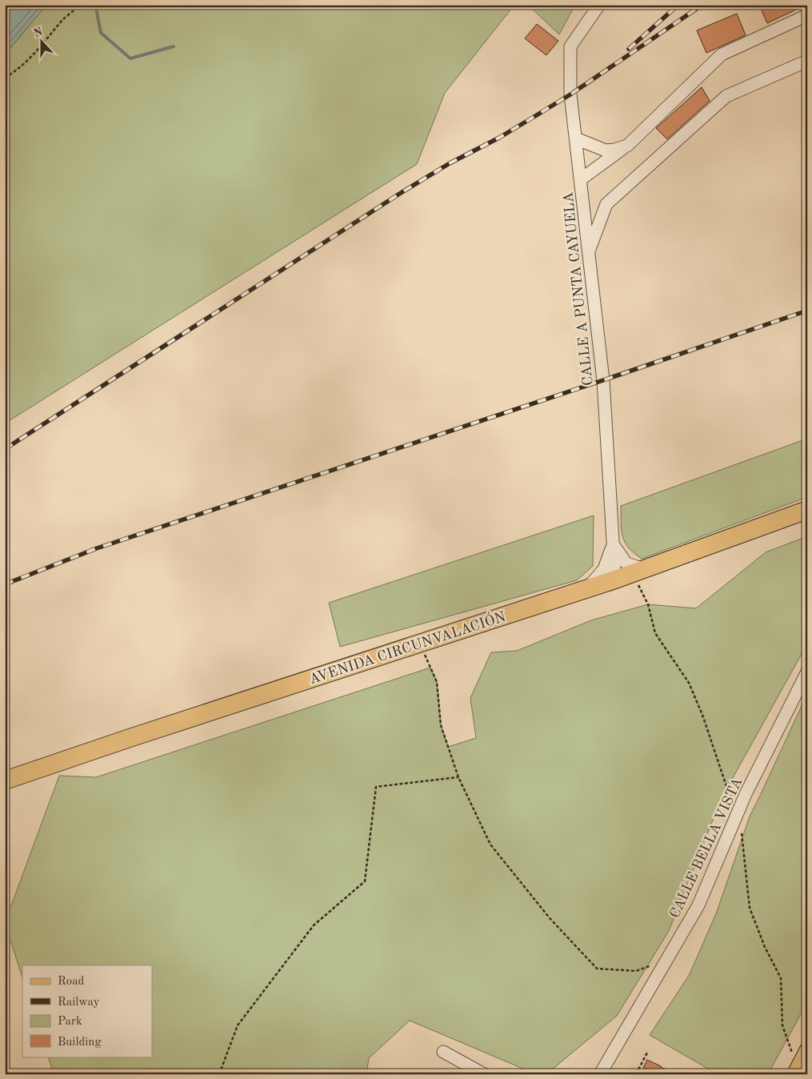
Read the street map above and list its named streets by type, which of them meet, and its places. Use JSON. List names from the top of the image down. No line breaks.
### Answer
{"streets":{"highway":["AVENIDA CIRCUNVALACIÓN"],"street":["CALLE A PUNTA CAYUELA","CALLE BELLA VISTA"]},"crossings":[["CALLE A PUNTA CAYUELA","AVENIDA CIRCUNVALACIÓN"]],"legend":["Road","Railway","Park","Building"],"north":"top"}
